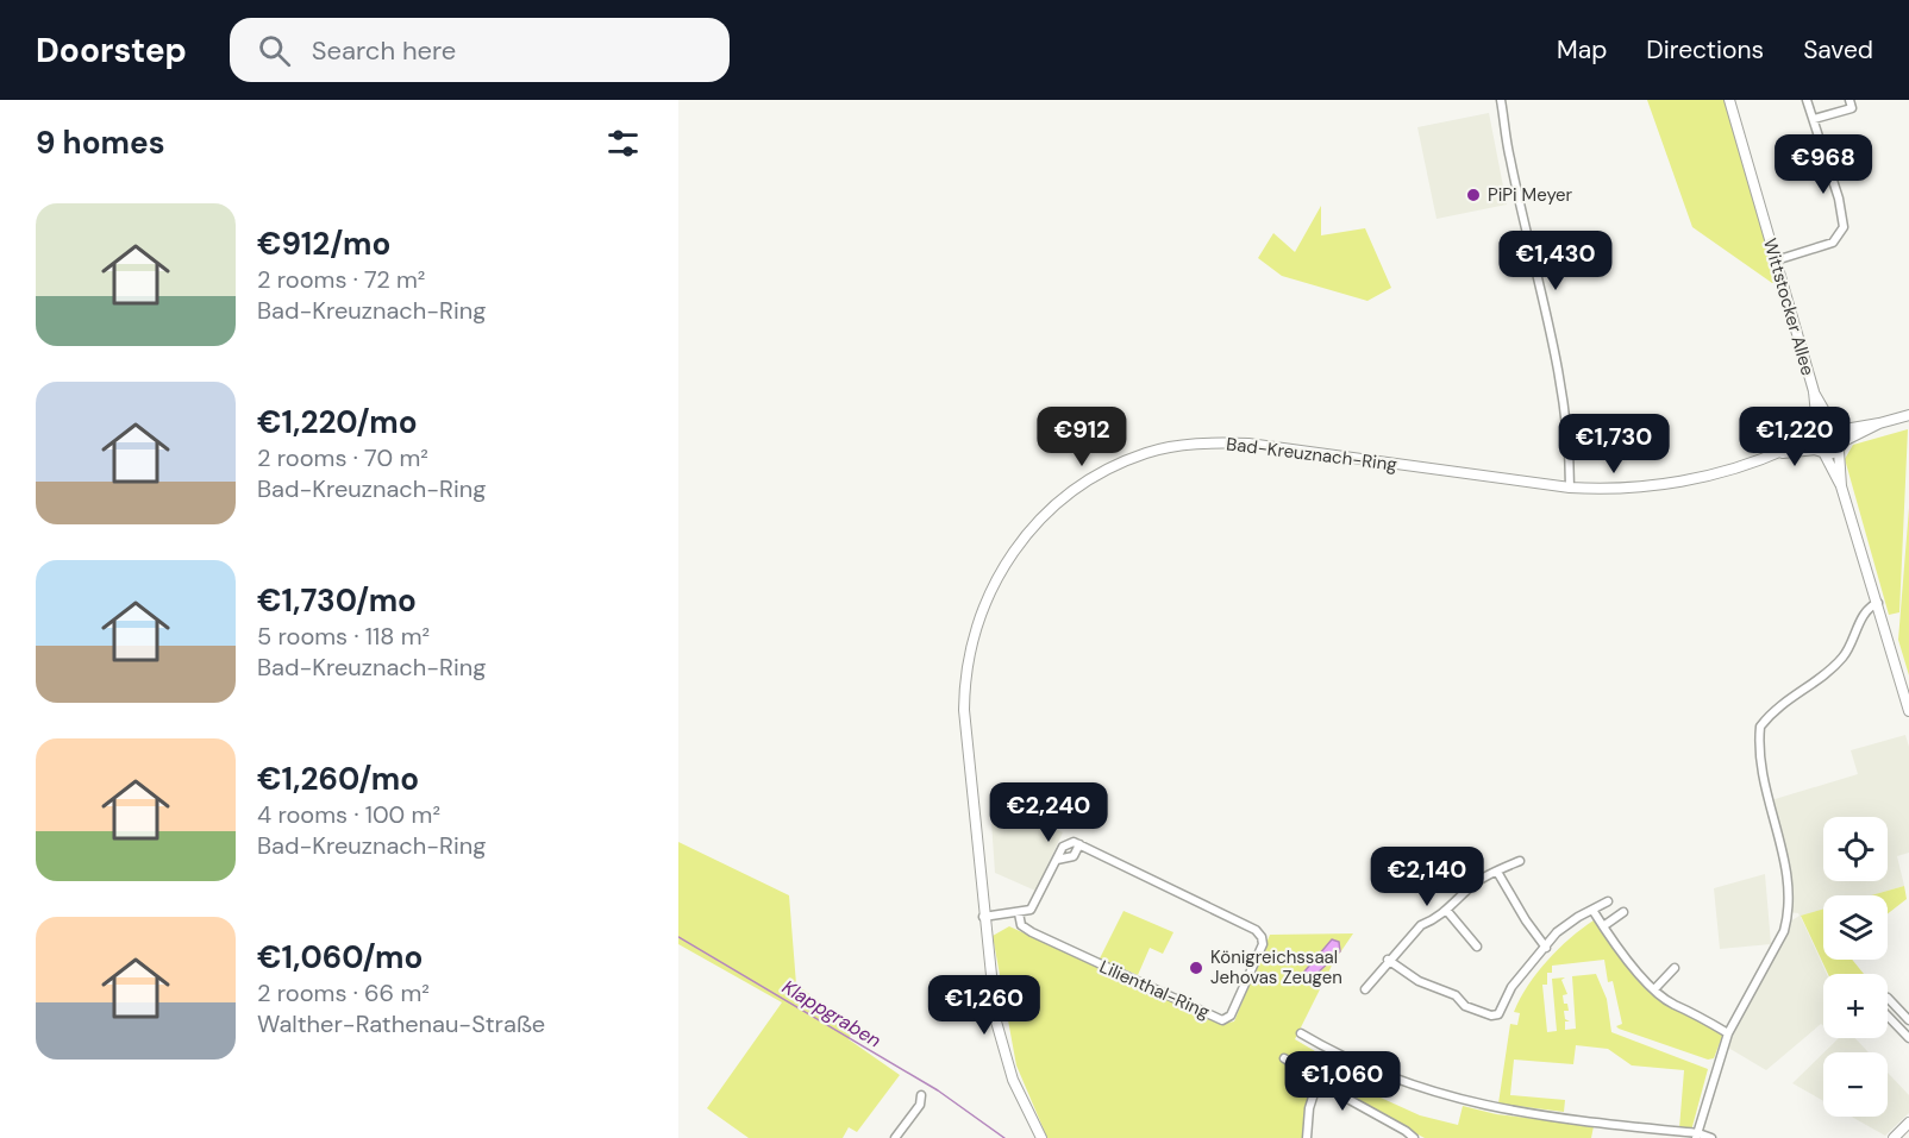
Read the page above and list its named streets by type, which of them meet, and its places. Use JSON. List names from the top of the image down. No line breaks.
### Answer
{"streets":{"main road":["Wittstocker Allee","Bad-Kreuznach-Ring"],"street":["Lilienthal-Ring"]},"water":["Klappgraben"],"places":["PiPi Meyer","Königreichssaal Jehovas Zeugen"],"page":{"header":"Doorstep","search":"Search here","nav":["Map","Directions","Saved"],"heading":"9 homes","price":["€968","€1,430","€912","€1,220","€1,730","€2,240","€2,140","€1,260","€1,060"],"list":[{"name":"€912/mo","note":"2 rooms · 72 m² · Bad-Kreuznach-Ring"},{"name":"€1,220/mo","note":"2 rooms · 70 m² · Bad-Kreuznach-Ring"},{"name":"€1,730/mo","note":"5 rooms · 118 m² · Bad-Kreuznach-Ring"},{"name":"€1,260/mo","note":"4 rooms · 100 m² · Bad-Kreuznach-Ring"},{"name":"€1,060/mo","note":"2 rooms · 66 m² · Walther-Rathenau-Straße"}],"map_buttons":["+","−"]}}
